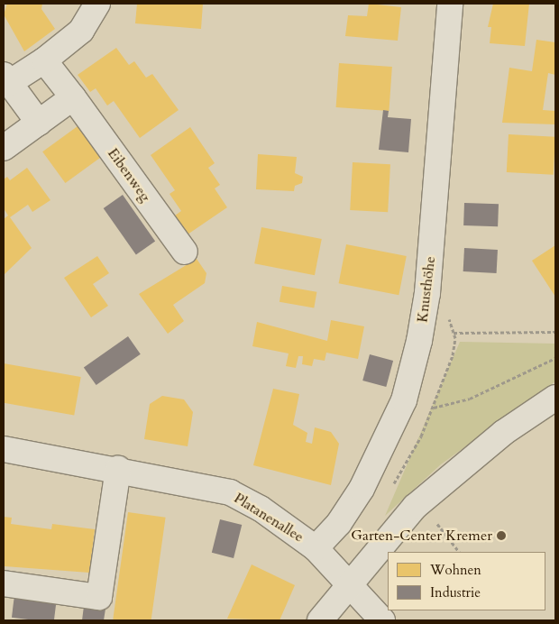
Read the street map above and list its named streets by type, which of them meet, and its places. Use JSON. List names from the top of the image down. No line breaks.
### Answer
{"streets":{"street":["Eibenweg","Knusthöhe","Platanenallee"]},"crossings":[["Knusthöhe","Platanenallee"]],"places":["Garten-Center Kremer"],"legend":["Wohnen","Industrie"]}
